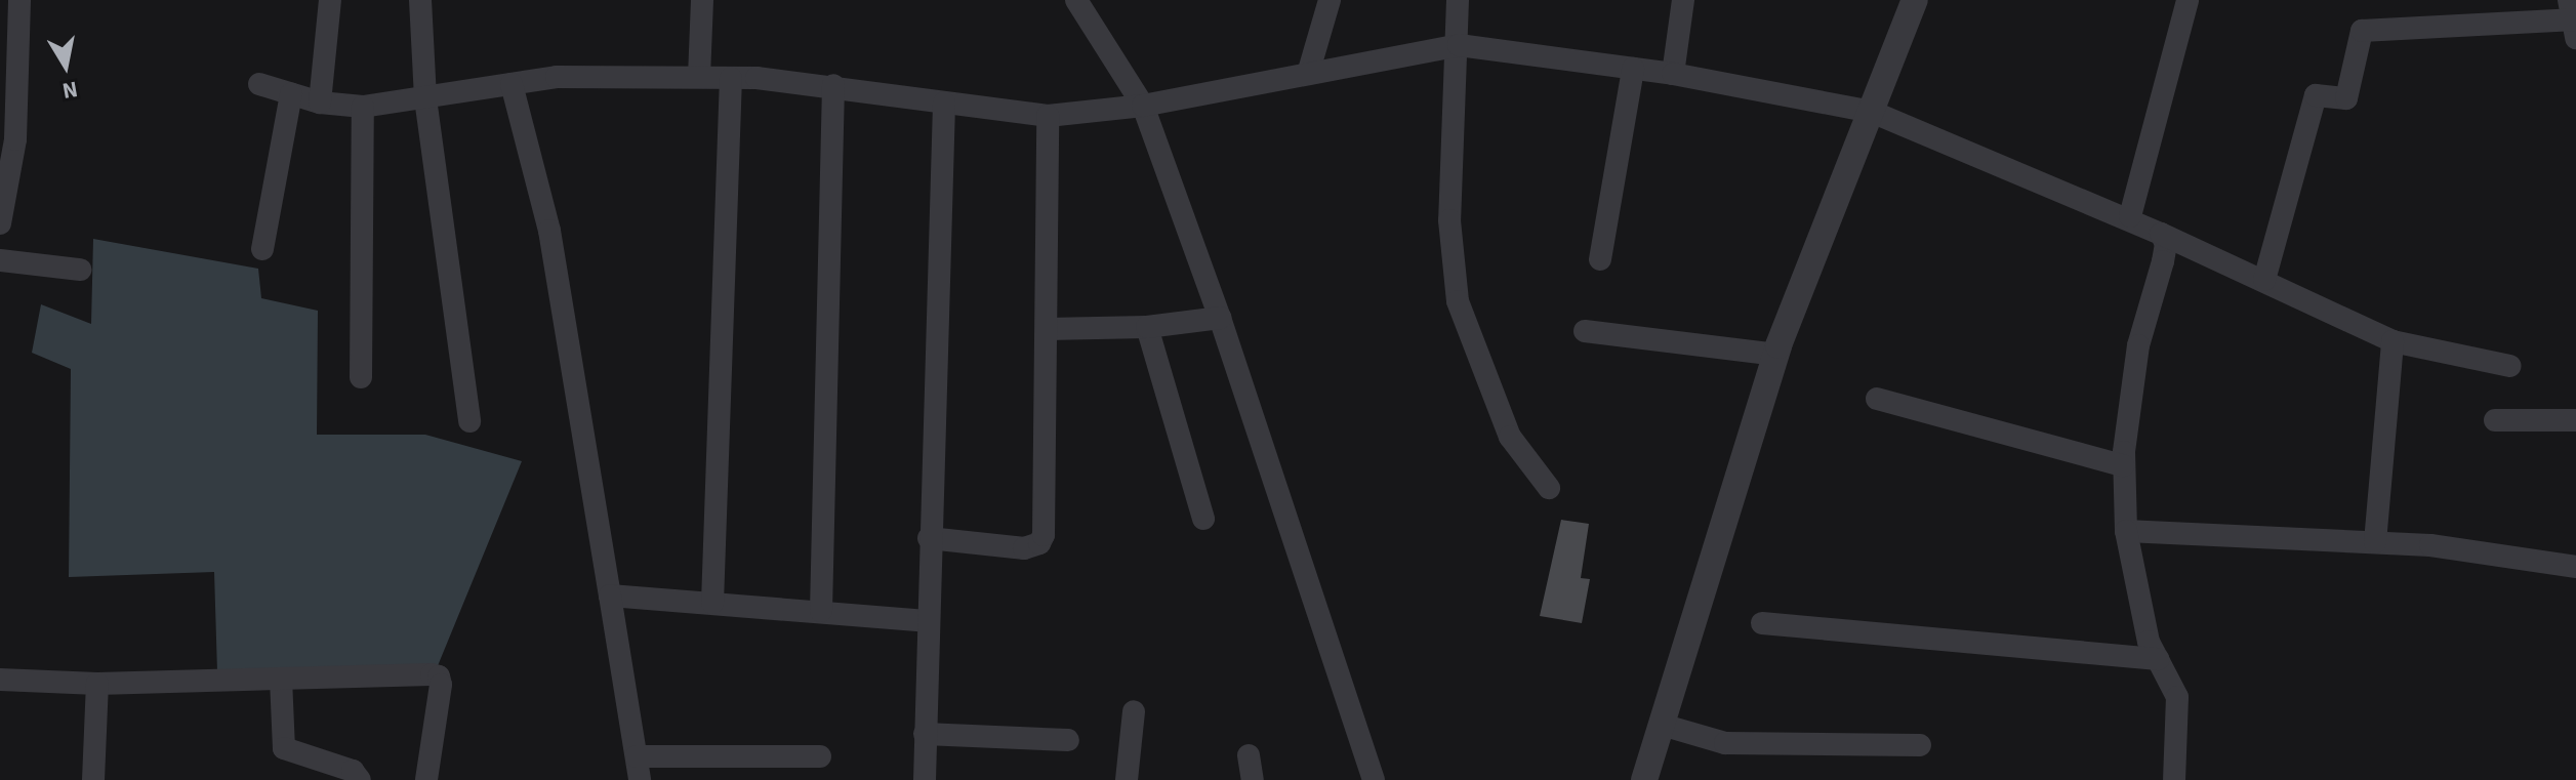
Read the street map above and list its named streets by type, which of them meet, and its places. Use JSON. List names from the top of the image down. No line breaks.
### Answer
{"north":"bottom"}
